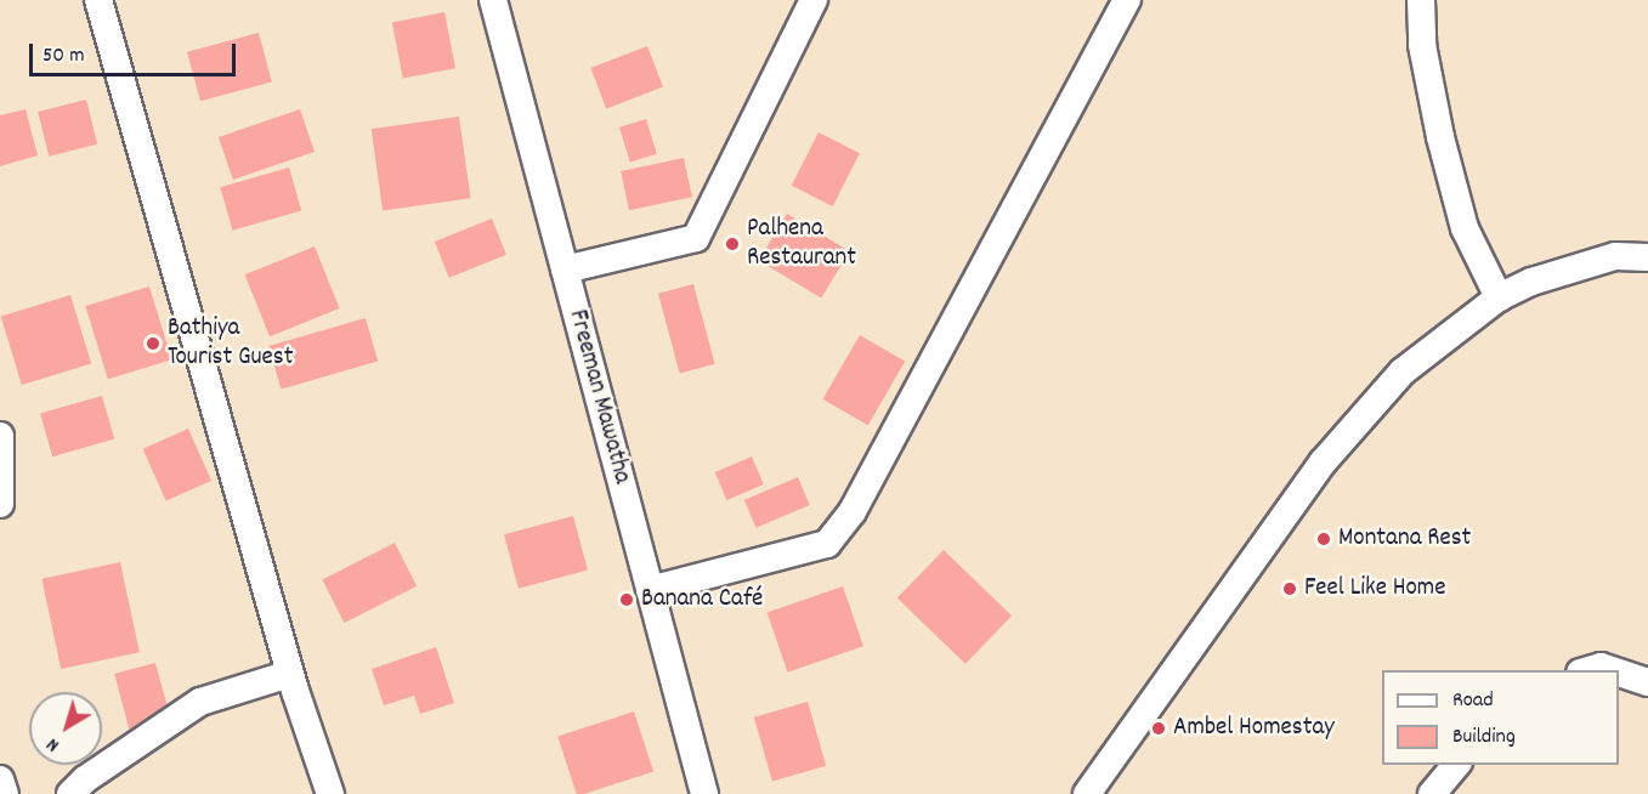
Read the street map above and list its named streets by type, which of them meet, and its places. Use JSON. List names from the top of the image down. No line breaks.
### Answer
{"streets":{"street":["Freeman Mawatha"]},"places":["Palhena Restaurant","Bathiya Tourist Guest","Montana Rest","Feel Like Home","Banana Café","Ambel Homestay"],"legend":["Road","Building"],"scale_bar":"50 m","north":"bottom left"}
